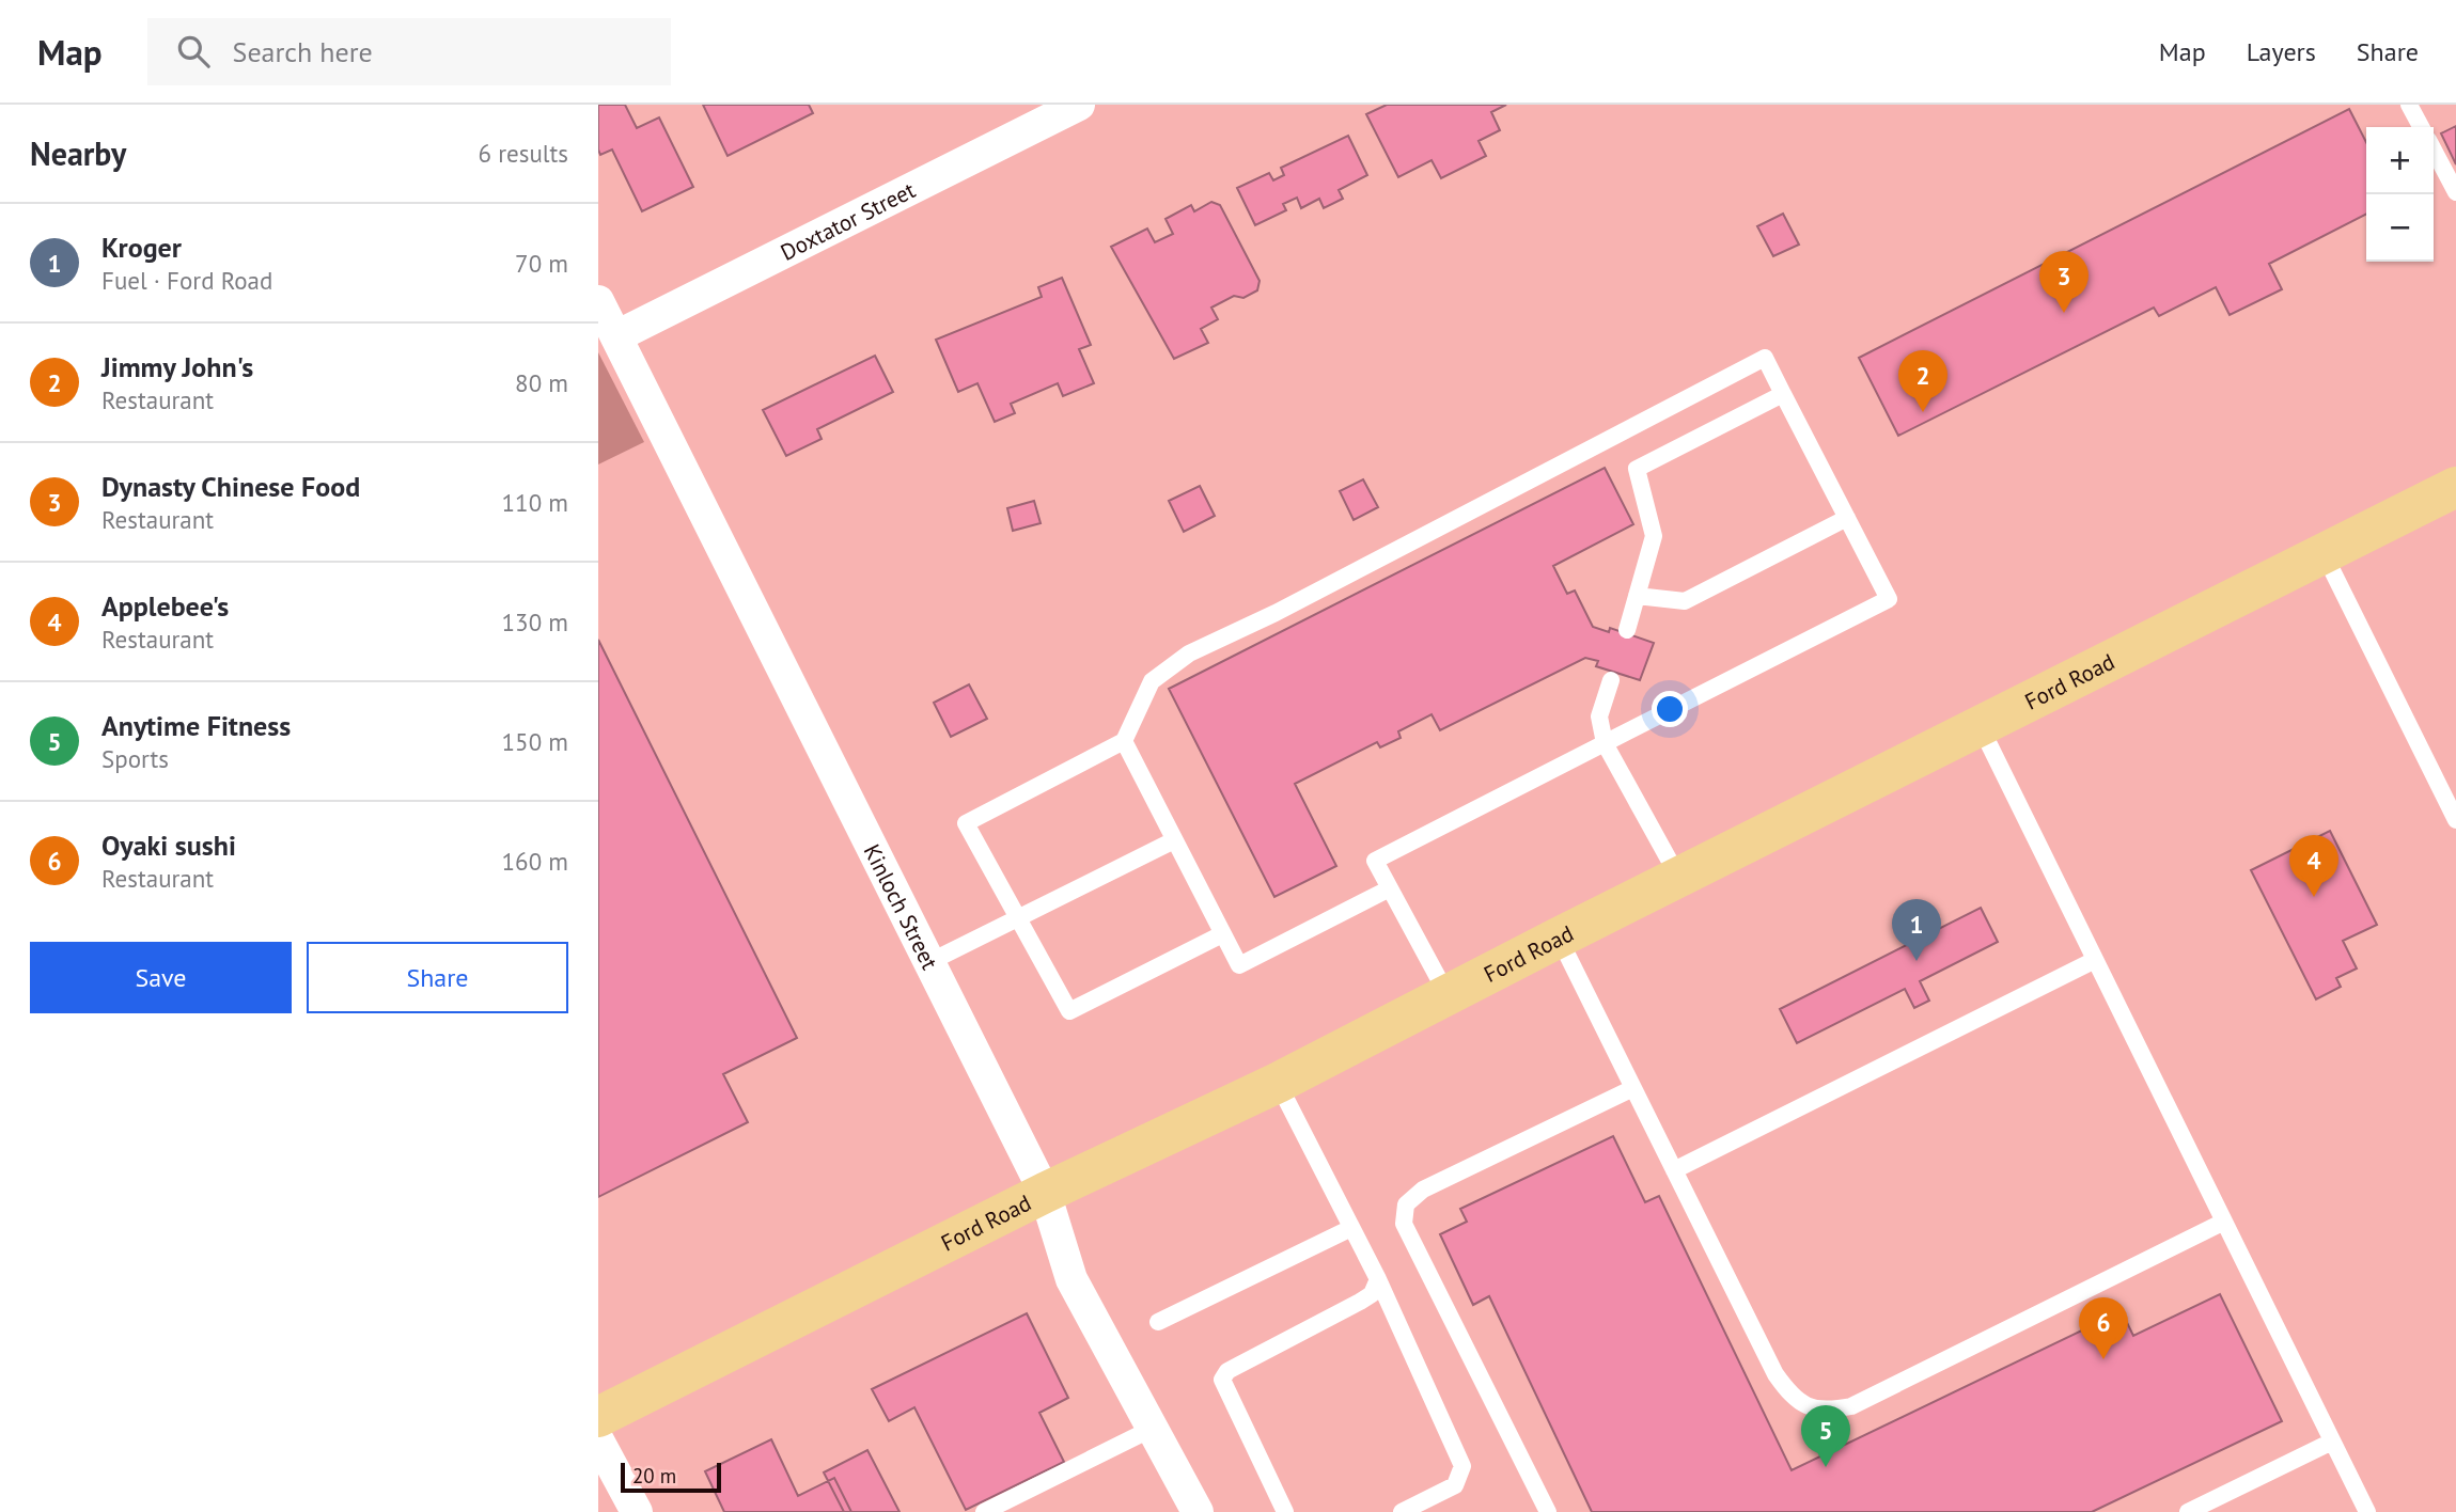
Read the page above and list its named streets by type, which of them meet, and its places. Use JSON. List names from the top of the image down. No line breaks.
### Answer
{"streets":{"main road":["Ford Road"],"street":["Doxtator Street","Kinloch Street"]},"crossings":[["Doxtator Street","Kinloch Street"],["Ford Road","Kinloch Street"]],"scale_bar":"20 m","page":{"header":"Map","search":"Search here","nav":["Map","Layers","Share"],"heading":["Nearby","6 results"],"map_buttons":["+","−"],"list":[{"mark":"1","name":"Kroger","note":"Fuel · Ford Road","value":"70 m"},{"mark":"2","name":"Jimmy John's","note":"Restaurant","value":"80 m"},{"mark":"3","name":"Dynasty Chinese Food","note":"Restaurant","value":"110 m"},{"mark":"4","name":"Applebee's","note":"Restaurant","value":"130 m"},{"mark":"5","name":"Anytime Fitness","note":"Sports","value":"150 m"},{"mark":"6","name":"Oyaki sushi","note":"Restaurant","value":"160 m"}],"pins":["3","2","4","1","6","5"],"buttons":["Save","Share"],"scale":"20 m"}}
